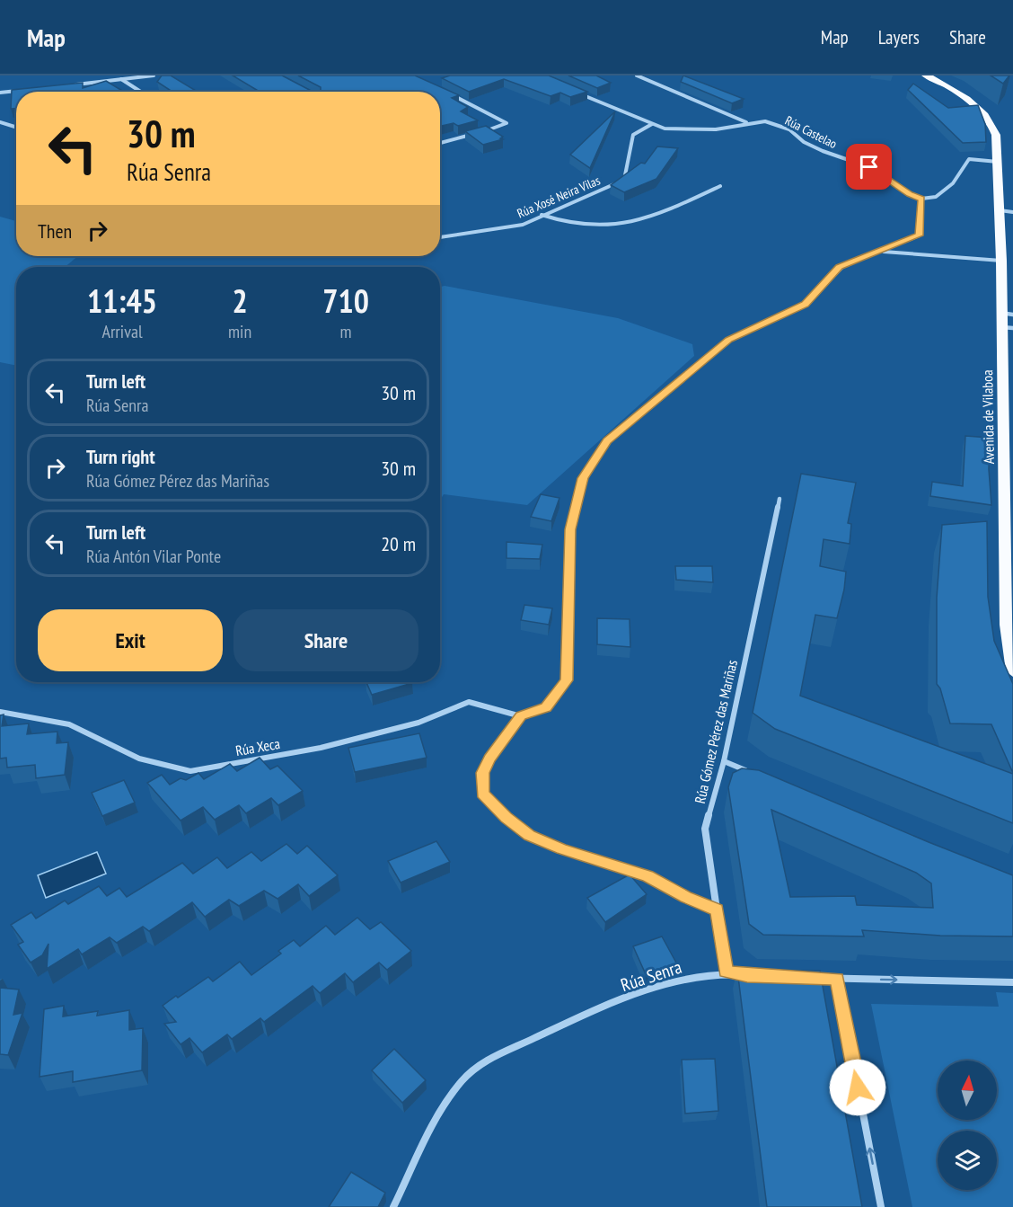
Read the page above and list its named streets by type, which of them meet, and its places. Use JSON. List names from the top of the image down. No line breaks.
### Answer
{"streets":{"highway":["Avenida de Vilaboa"],"street":["Rúa Castelao","Rúa Xosé Neira Vilas","Rúa Gómez Pérez das Mariñas","Rúa Xeca","Rúa Senra"]},"crossings":[["Rúa Gómez Pérez das Mariñas","Rúa Senra"]],"north":"top","page":{"header":"Map","nav":["Map","Layers","Share"],"turn":["30 m","Rúa Senra"],"then":"Then","eta":["11:45","Arrival","2","min","710","m"],"list":[{"name":"Turn left","note":"Rúa Senra","value":"30 m"},{"name":"Turn right","note":"Rúa Gómez Pérez das Mariñas","value":"30 m"},{"name":"Turn left","note":"Rúa Antón Vilar Ponte","value":"20 m"}],"buttons":["Exit","Share"]}}
